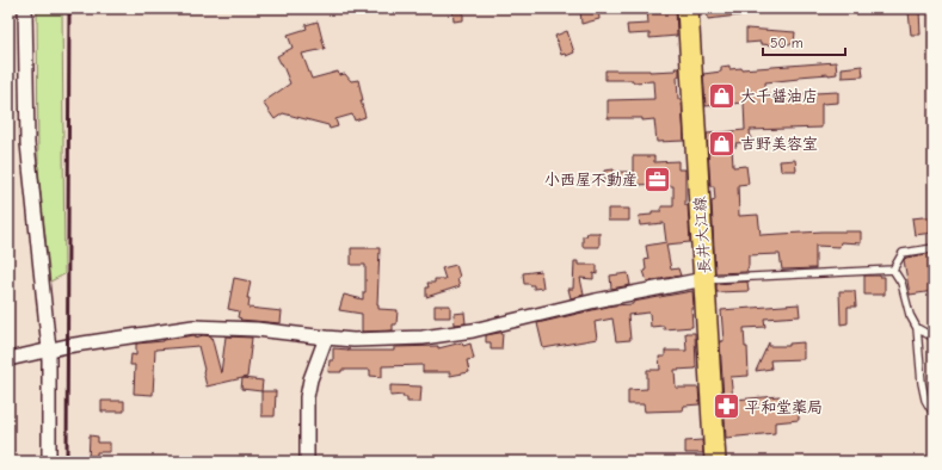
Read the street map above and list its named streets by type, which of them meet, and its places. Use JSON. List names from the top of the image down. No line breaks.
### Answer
{"streets":{"main road":["長井大江線"]},"places":{"shop":["大千醤油店","吉野美容室"],"office":["小西屋不動産"],"pharmacy":["平和堂薬局"]},"scale_bar":"50 m"}
